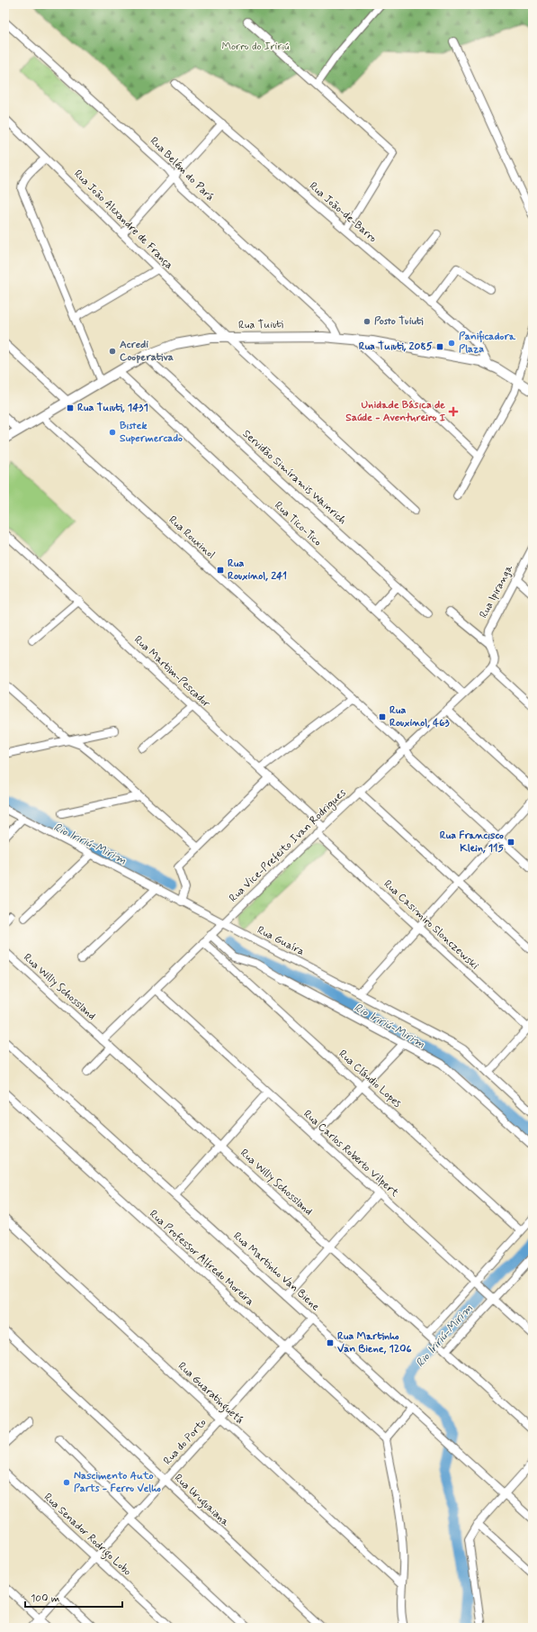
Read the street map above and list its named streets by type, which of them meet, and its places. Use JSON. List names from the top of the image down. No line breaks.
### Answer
{"streets":{"main road":["Rua Tuiuti"],"street":["Rua Belém do Pará","Rua João-de-Barro","Rua João Alexandre de França","Servidão Simíramis Wainrich","Rua Tico-Tico","Rua Rouxinol","Rua Ipiranga","Rua Martim-Pescador","Rua Vice-Prefeito Ivan Rodrigues","Rua Casimiro Slonczewski","Rua Guaíra","Rua Willy Schossland","Rua Cláudio Lopes","Rua Carlos Roberto Vilpert","Rua Professor Alfredo Moreira","Rua Martinho Van Biene","Rua Guaratinguetá","Rua do Porto","Rua Uruguaiana","Rua Senador Rodrigo Lobo"]},"crossings":[["Rua Belém do Pará","Rua Tuiuti"],["Rua João-de-Barro","Rua Tuiuti"],["Rua João Alexandre de França","Rua Tuiuti"],["Rua Tuiuti","Servidão Simíramis Wainrich"],["Rua Tuiuti","Rua Tico-Tico"],["Rua Tuiuti","Rua Rouxinol"],["Rua Tico-Tico","Rua Vice-Prefeito Ivan Rodrigues"],["Rua Rouxinol","Rua Vice-Prefeito Ivan Rodrigues"],["Rua Martim-Pescador","Rua Vice-Prefeito Ivan Rodrigues"],["Rua Vice-Prefeito Ivan Rodrigues","Rua Casimiro Slonczewski"],["Rua Vice-Prefeito Ivan Rodrigues","Rua Guaíra"],["Rua Vice-Prefeito Ivan Rodrigues","Rua Willy Schossland"],["Rua Vice-Prefeito Ivan Rodrigues","Rua Cláudio Lopes"],["Rua Vice-Prefeito Ivan Rodrigues","Rua Carlos Roberto Vilpert"],["Rua Professor Alfredo Moreira","Rua do Porto"],["Rua Martinho Van Biene","Rua do Porto"],["Rua Guaratinguetá","Rua do Porto"],["Rua do Porto","Rua Uruguaiana"],["Rua do Porto","Rua Senador Rodrigo Lobo"]],"water":["Rio Iririú-Mirim"],"parks":["Morro do Iririú"],"places":{"other":["Posto Tuiuti","Panificadora Plaza","Acredi Cooperativa","Bistek Supermercado","Nascimento Auto Parts - Ferro Velho"],"transit":["Rua Tuiuti, 2085","Rua Tuiuti, 1431","Rua Rouxinol, 241","Rua Rouxinol, 463","Rua Francisco Klein, 115","Rua Martinho Van Biene, 1206"],"health":["Unidade Básica de Saúde - Aventureiro I"]},"scale_bar":"100 m"}
